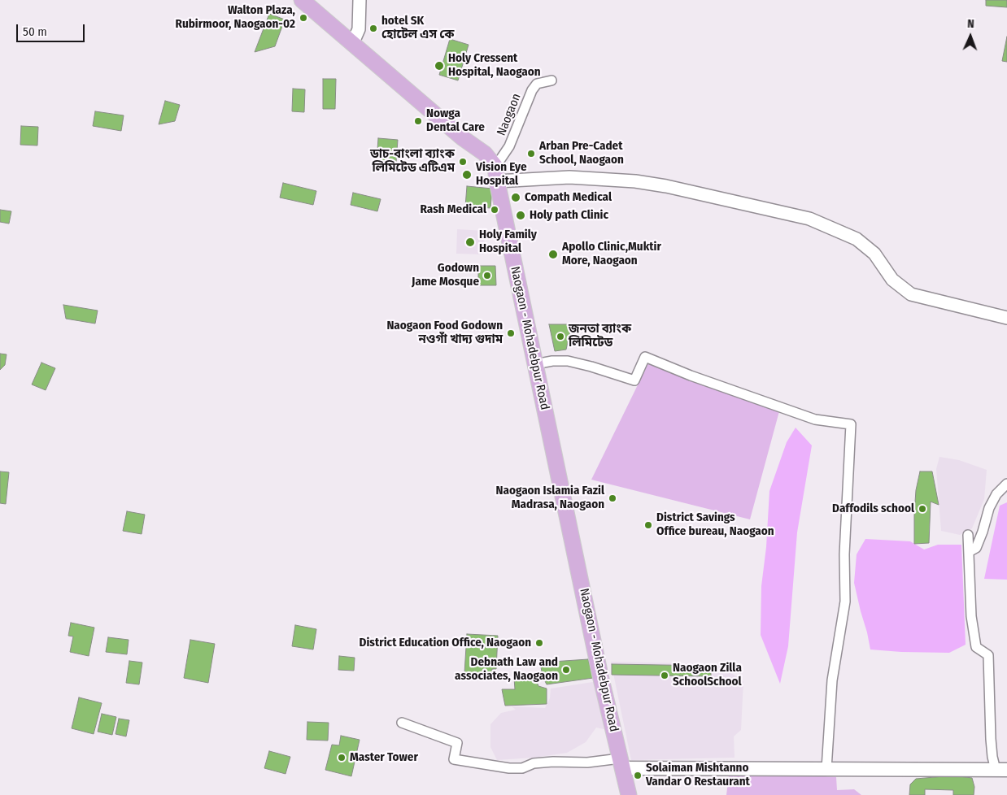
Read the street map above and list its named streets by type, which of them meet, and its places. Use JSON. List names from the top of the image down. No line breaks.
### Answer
{"streets":{"main road":["Naogaon - Mohadebpur Road"],"street":["Naogaon"]},"crossings":[["Naogaon","Naogaon - Mohadebpur Road"]],"places":["Walton Plaza, Rubirmoor, Naogaon-02","hotel SK হোটেল এস কে","Holy Cressent Hospital, Naogaon","Nowga Dental Care","Arban Pre-Cadet School, Naogaon","ডাচ-বাংলা ব্যাংক লিমিটেড এটিএম","Vision Eye Hospital","Compath Medical","Rash Medical","Holy path Clinic","Holy Family Hospital","Apollo Clinic,Muktir More, Naogaon","Godown Jame Mosque","Naogaon Food Godown নওগাঁ খাদ্য গুদাম","জনতা ব্যাংক লিমিটেড","Naogaon Islamia Fazil Madrasa, Naogaon","Daffodils school","District Savings Office bureau, Naogaon","District Education Office, Naogaon","Debnath Law and associates, Naogaon","Naogaon Zilla SchoolSchool","Master Tower","Solaiman Mishtanno Vandar O Restaurant"],"scale_bar":"50 m","north":"top"}
